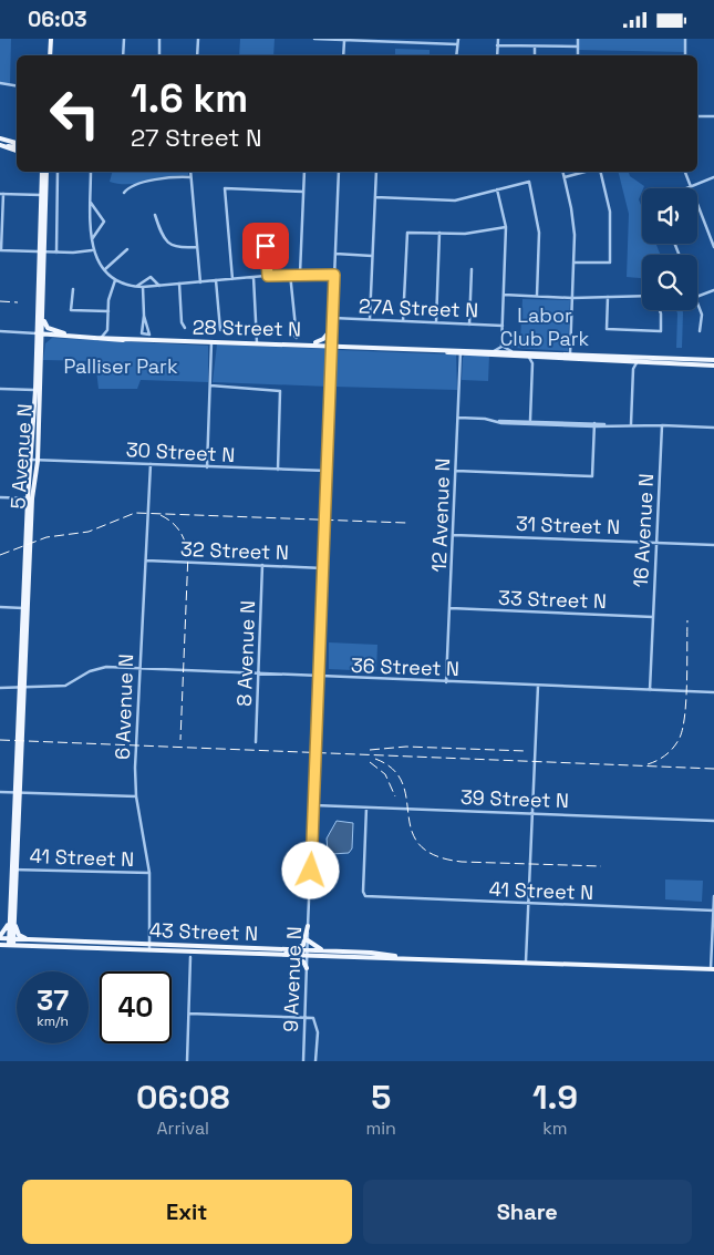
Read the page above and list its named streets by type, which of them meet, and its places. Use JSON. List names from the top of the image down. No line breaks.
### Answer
{"streets":{"main road":["28 Street N","5 Avenue N","43 Street N"],"street":["27A Street N","30 Street N","12 Avenue N","31 Street N","16 Avenue N","32 Street N","33 Street N","8 Avenue N","36 Street N","6 Avenue N","39 Street N","41 Street N","9 Avenue N"]},"crossings":[["27A Street N","9 Avenue N"],["28 Street N","5 Avenue N"],["28 Street N","12 Avenue N"],["28 Street N","9 Avenue N"],["30 Street N","5 Avenue N"],["30 Street N","6 Avenue N"],["30 Street N","9 Avenue N"],["5 Avenue N","36 Street N"],["5 Avenue N","41 Street N"],["5 Avenue N","43 Street N"],["12 Avenue N","31 Street N"],["12 Avenue N","33 Street N"],["12 Avenue N","36 Street N"],["31 Street N","16 Avenue N"],["16 Avenue N","33 Street N"],["16 Avenue N","36 Street N"],["32 Street N","8 Avenue N"],["32 Street N","6 Avenue N"],["32 Street N","9 Avenue N"],["8 Avenue N","36 Street N"],["36 Street N","6 Avenue N"],["36 Street N","9 Avenue N"],["6 Avenue N","41 Street N"],["6 Avenue N","43 Street N"],["39 Street N","41 Street N"],["39 Street N","9 Avenue N"],["43 Street N","9 Avenue N"]],"parks":["Labor Club Park","Palliser Park"],"page":{"status":"06:03","turn":["1.6 km","27 Street N"],"speed":"37 km/h","limit":"40","eta":["06:08","Arrival","5","min","1.9","km"],"buttons":["Exit","Share"]}}
